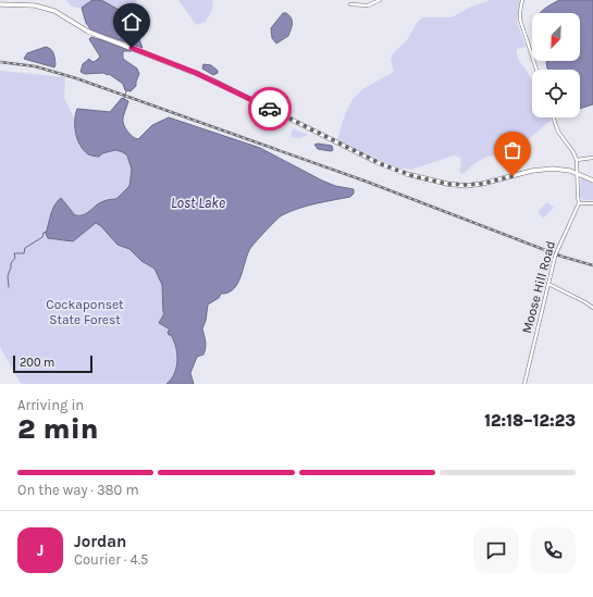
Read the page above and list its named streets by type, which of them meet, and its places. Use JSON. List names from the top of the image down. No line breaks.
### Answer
{"streets":{"street":["Moose Hill Road"]},"water":["Lost Lake"],"parks":["Cockaponset State Forest"],"scale_bar":"200 m","north":"bottom left","page":{"scale":"200 m","heading":["2 min","Arriving in","12:18–12:23"],"panel":["Jordan","Courier · 4.5"],"bar":"On the way · 380 m","round":"J"}}
